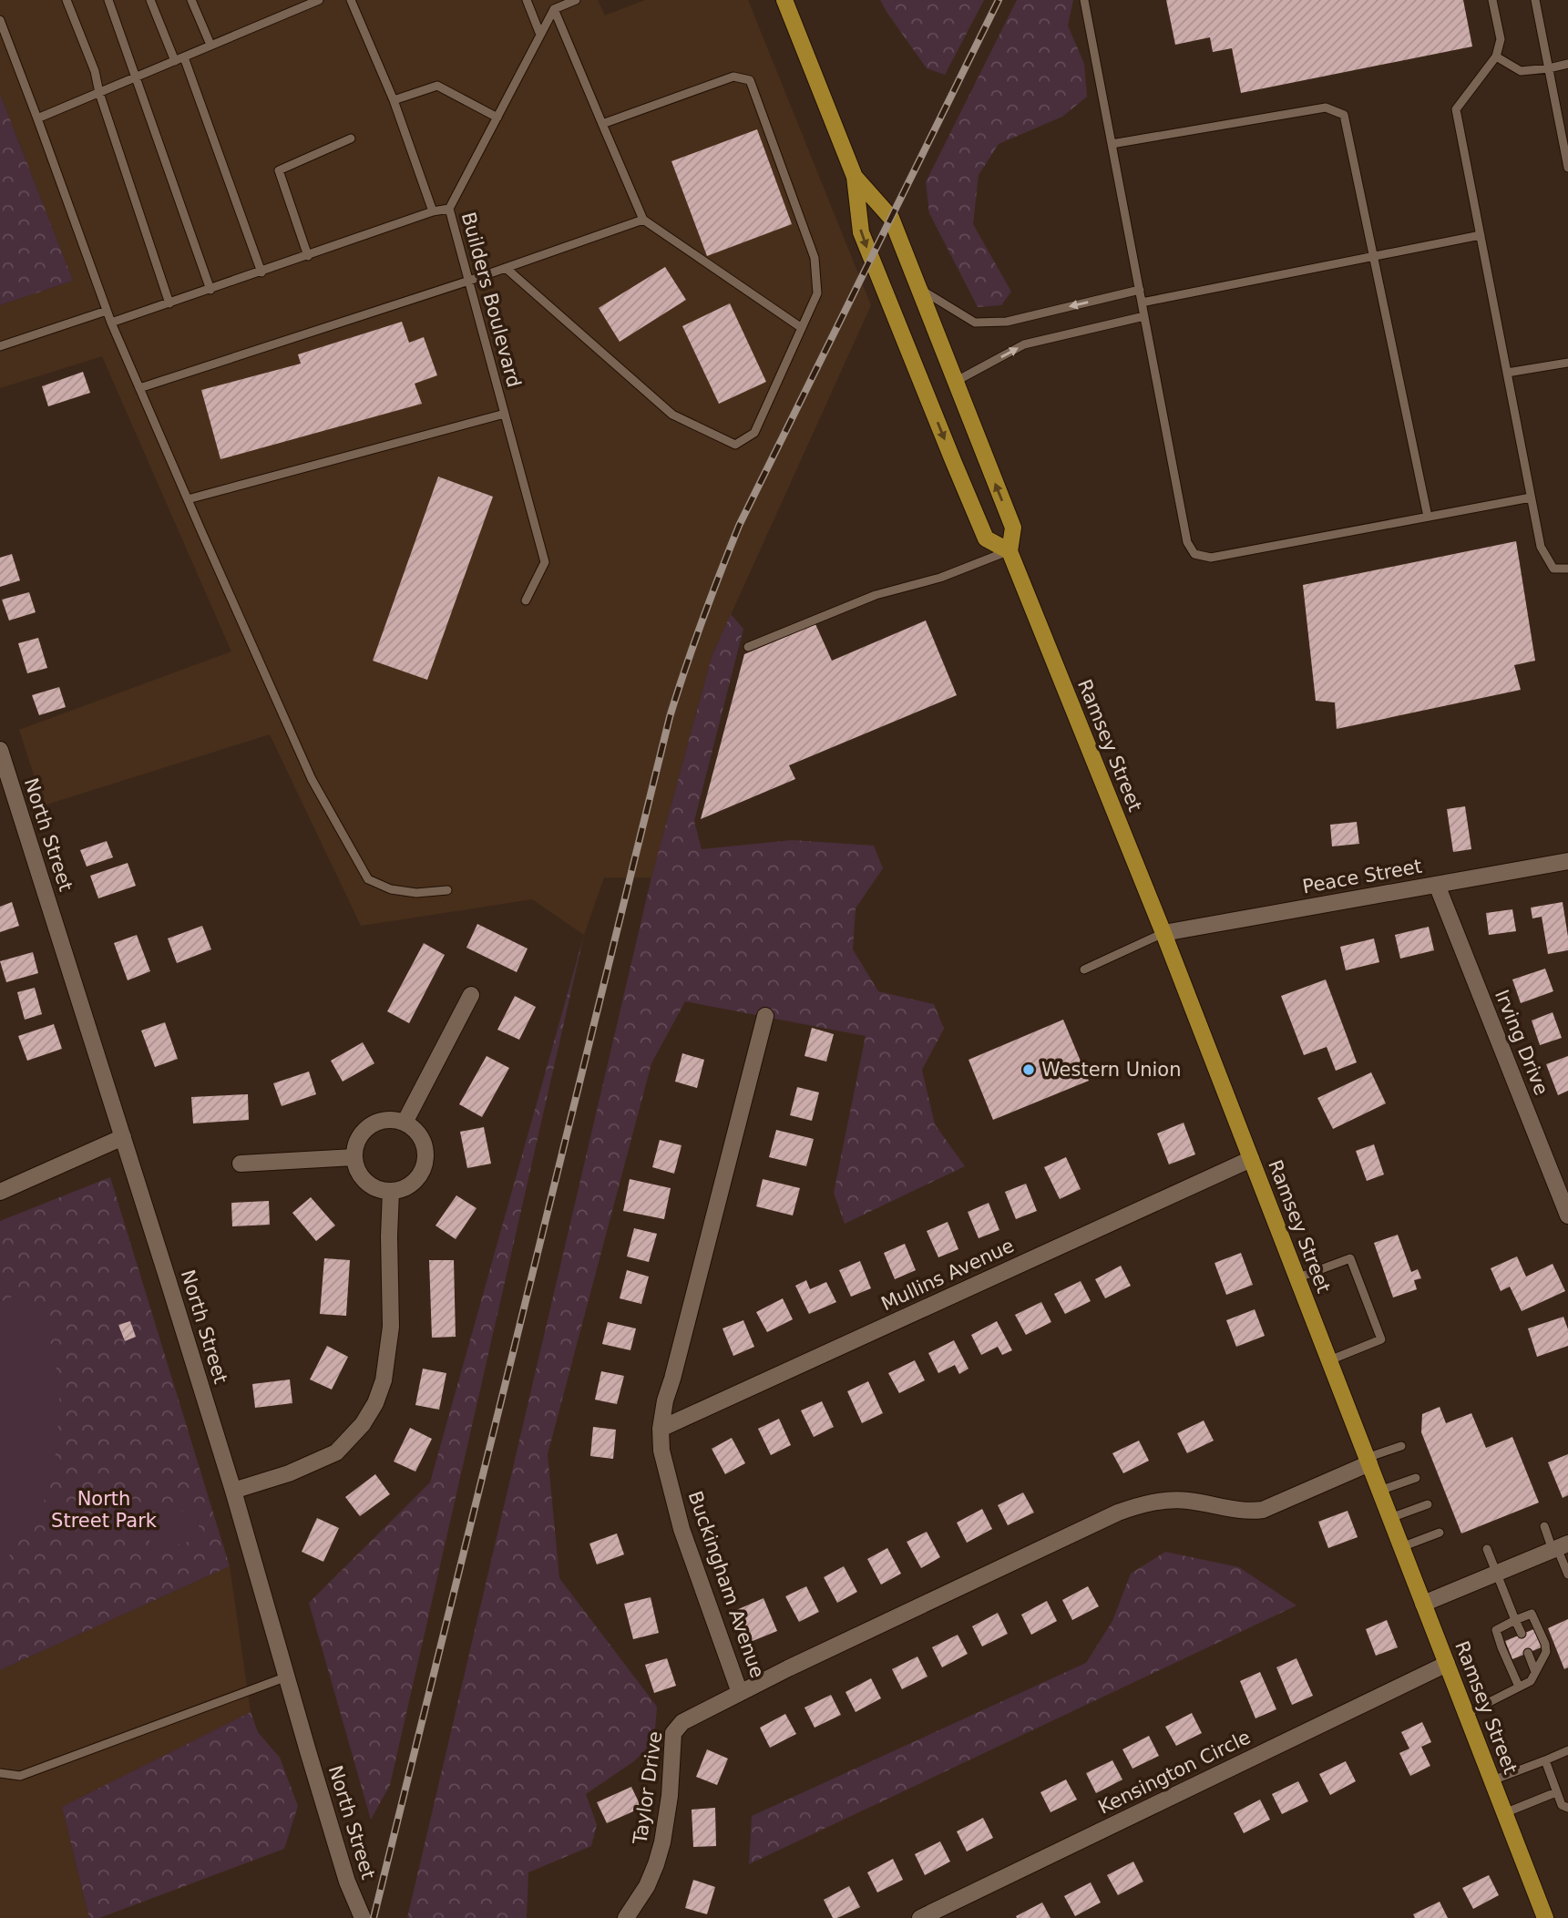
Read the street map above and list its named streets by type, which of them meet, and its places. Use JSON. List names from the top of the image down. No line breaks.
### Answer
{"streets":{"main road":["Ramsey Street"],"street":["North Street","Peace Street","Irving Drive","Mullins Avenue","Buckingham Avenue","Kensington Circle","Taylor Drive"],"lane":["Builders Boulevard"]},"crossings":[["Ramsey Street","Peace Street"],["Ramsey Street","Mullins Avenue"],["Ramsey Street","Buckingham Avenue"],["Ramsey Street","Kensington Circle"],["Peace Street","Irving Drive"],["Mullins Avenue","Buckingham Avenue"],["Buckingham Avenue","Taylor Drive"]],"parks":["North Street Park"],"places":["Western Union"]}
